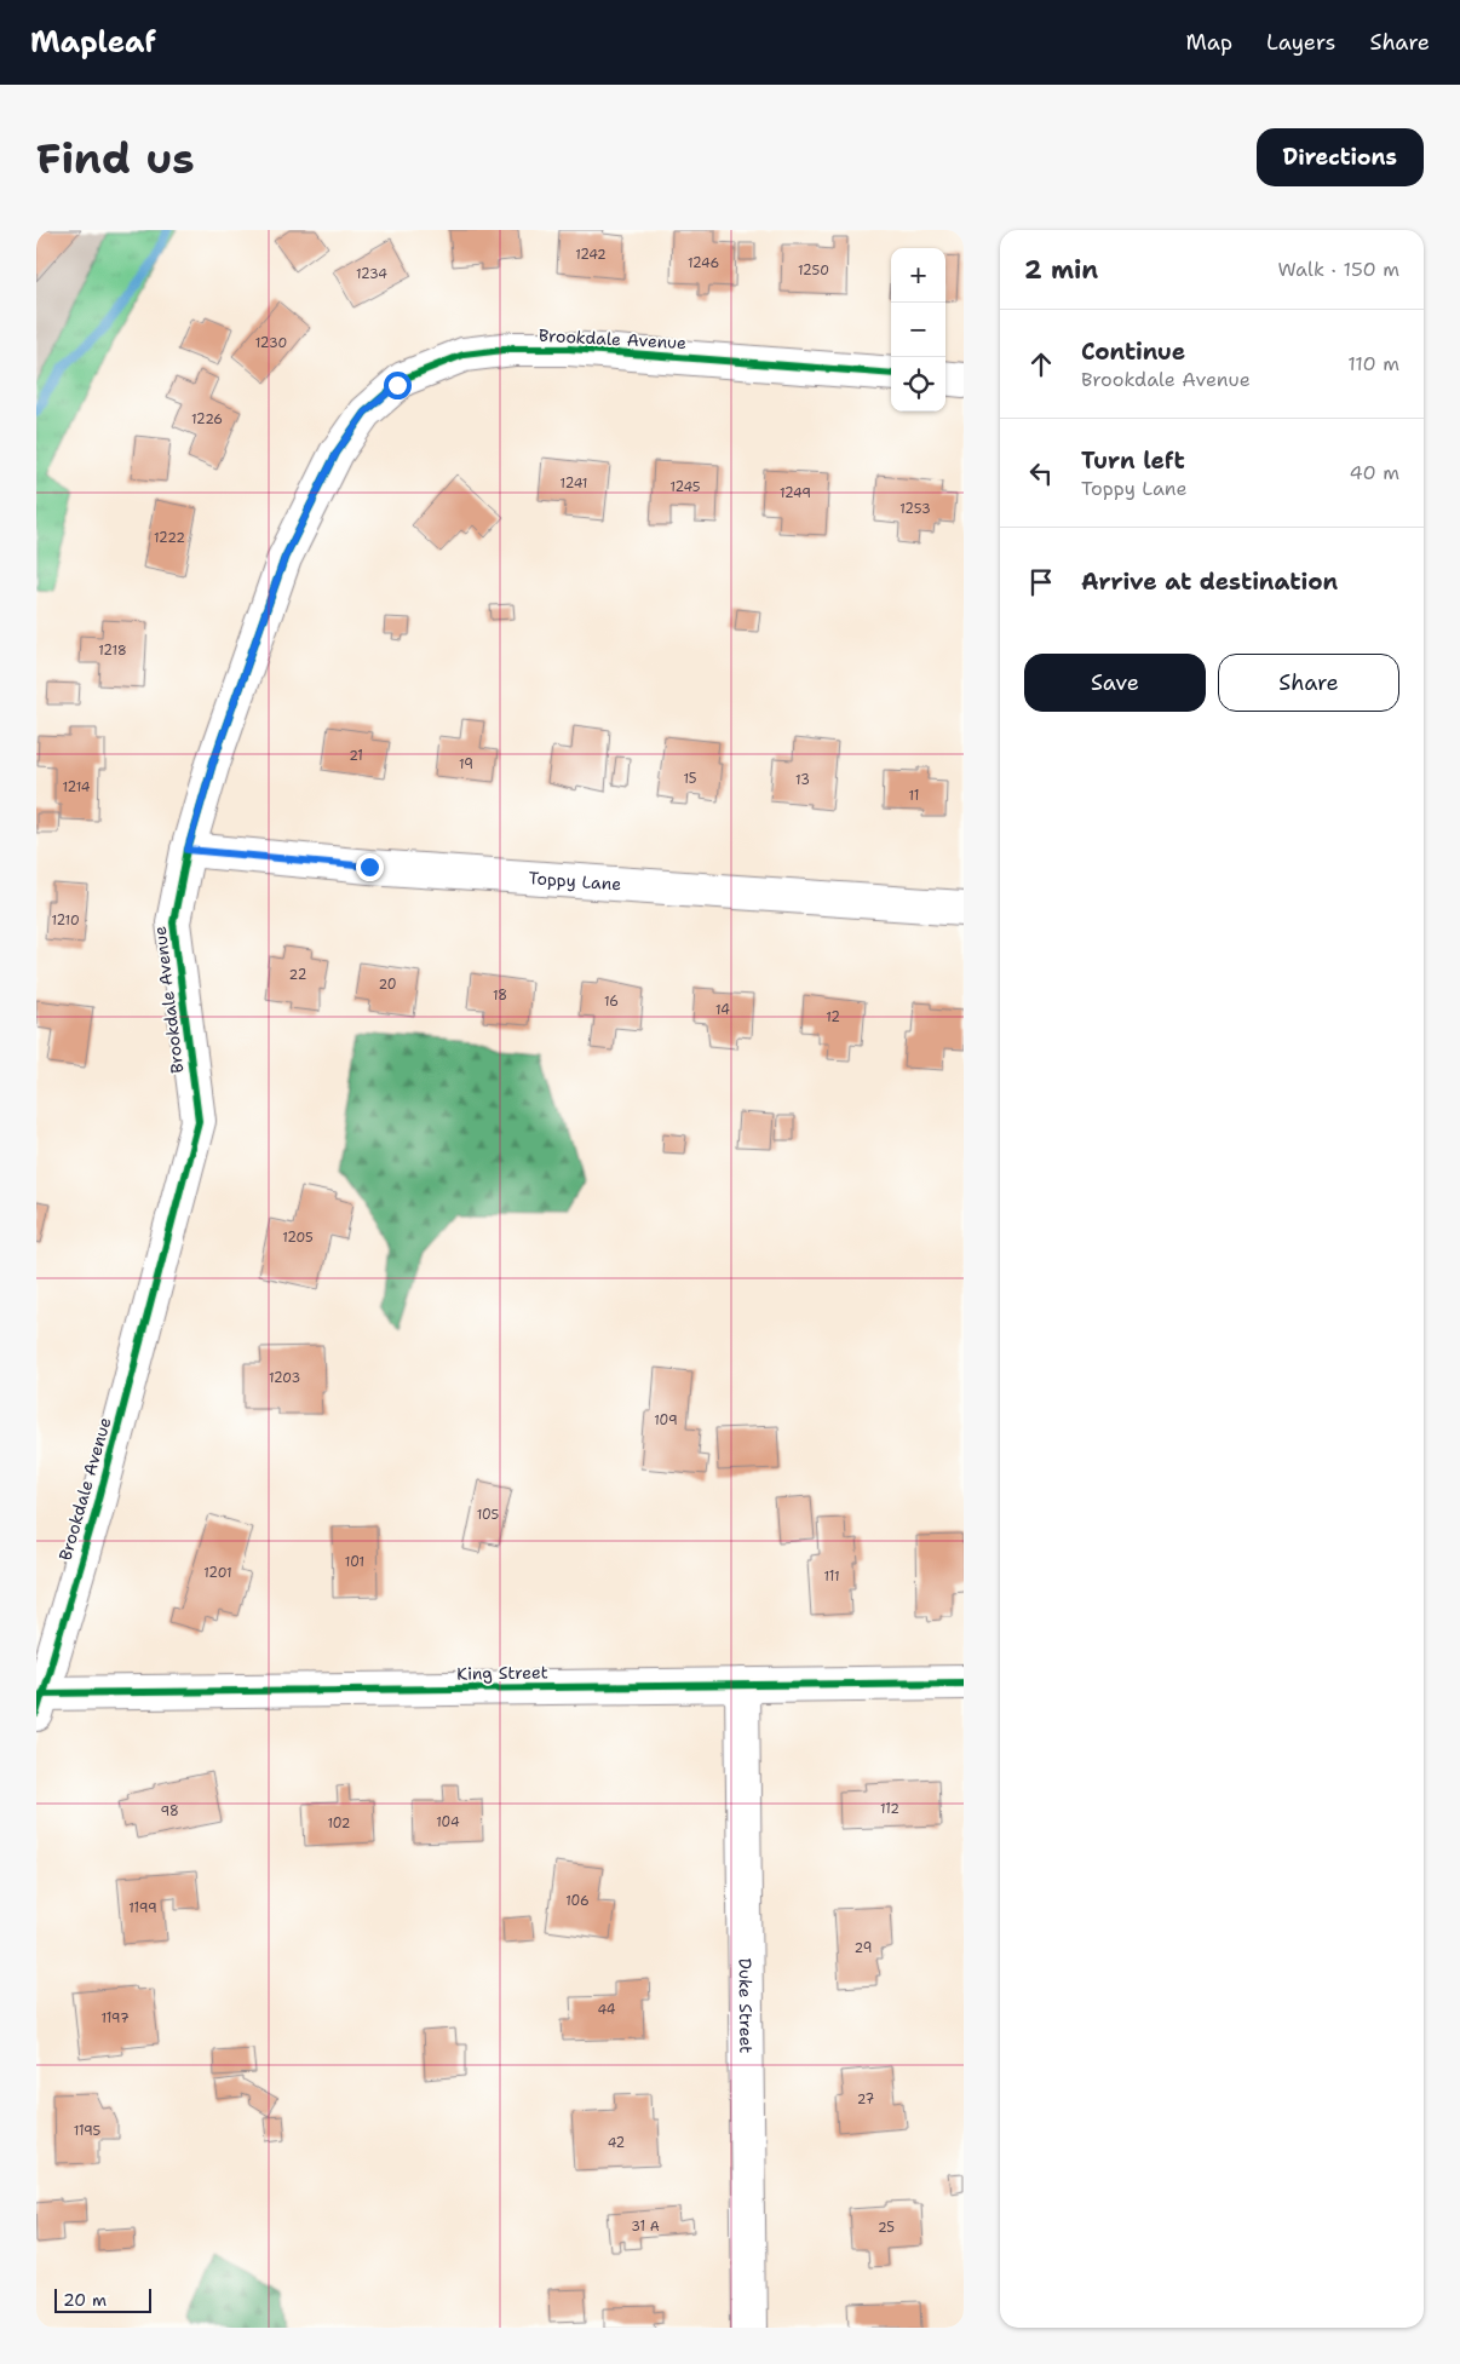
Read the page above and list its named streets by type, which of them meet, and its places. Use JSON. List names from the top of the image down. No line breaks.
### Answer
{"streets":{"street":["Brookdale Avenue","Toppy Lane","King Street","Duke Street"]},"crossings":[["Brookdale Avenue","Toppy Lane"],["Brookdale Avenue","King Street"],["King Street","Duke Street"]],"house_numbers":["1242","1246","1250","1234","1230","1226","1241","1245","1249","1253","1222","1218","21","19","15","13","1214","11","1210","22","20","18","16","14","12","1205","1203","109","105","101","1201","111","112","98","104","102","106","1199","29","44","1197","27","1195","42","31 A","25"],"scale_bar":"20 m","page":{"header":"Mapleaf","nav":["Map","Layers","Share"],"buttons":["Directions",["Save","Share"]],"title":"Find us","heading":["2 min","Walk · 150 m"],"map_buttons":["+","−"],"list":[["Continue","Brookdale Avenue","110 m"],["Turn left","Toppy Lane","40 m"],"Arrive at destination"],"scale":"20 m"}}
